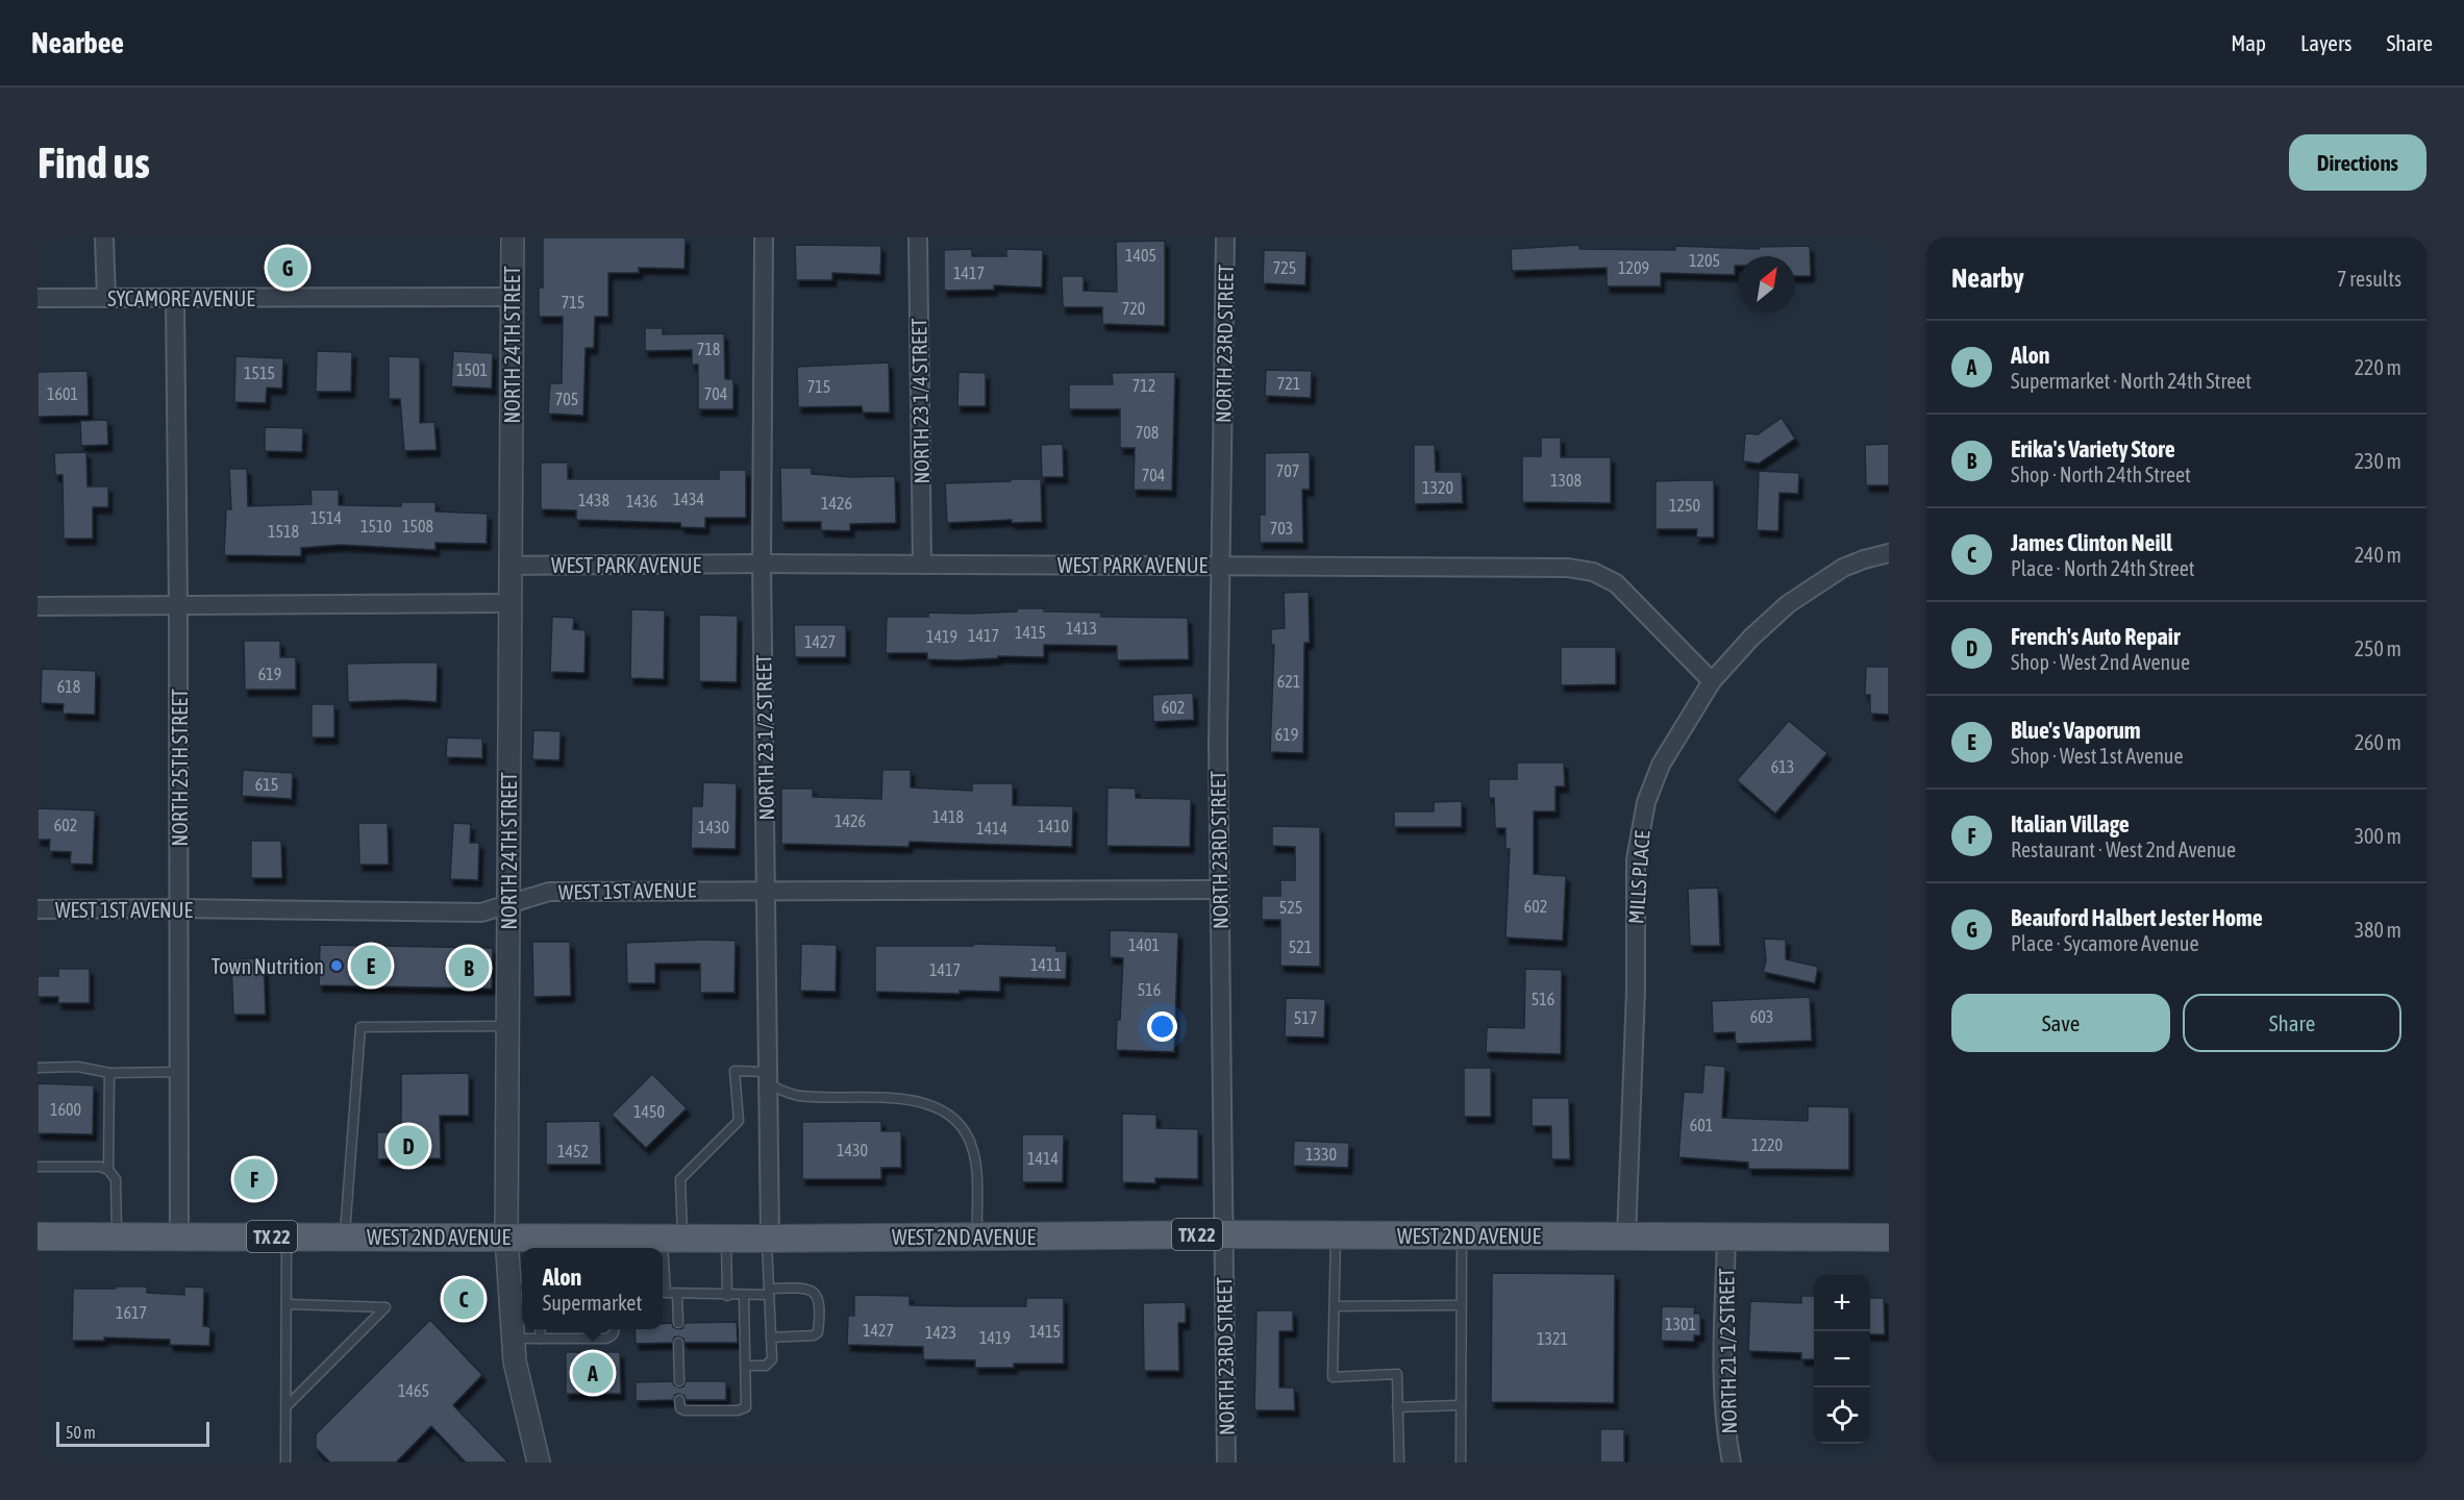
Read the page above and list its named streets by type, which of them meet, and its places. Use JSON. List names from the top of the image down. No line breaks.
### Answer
{"streets":{"main road":["TX 22","WEST 2ND AVENUE"],"street":["SYCAMORE AVENUE","NORTH 23RD STREET","NORTH 24TH STREET","NORTH 23 1/4 STREET","WEST PARK AVENUE","NORTH 23 1/2 STREET","NORTH 25TH STREET","MILLS PLACE","WEST 1ST AVENUE","NORTH 21 1/2 STREET"]},"crossings":[["SYCAMORE AVENUE","NORTH 24TH STREET"],["SYCAMORE AVENUE","NORTH 25TH STREET"],["NORTH 23RD STREET","WEST PARK AVENUE"],["NORTH 23RD STREET","WEST 1ST AVENUE"],["NORTH 23RD STREET","WEST 2ND AVENUE"],["NORTH 24TH STREET","WEST PARK AVENUE"],["NORTH 24TH STREET","WEST 1ST AVENUE"],["NORTH 24TH STREET","WEST 2ND AVENUE"],["NORTH 23 1/4 STREET","WEST PARK AVENUE"],["WEST PARK AVENUE","NORTH 23 1/2 STREET"],["WEST PARK AVENUE","MILLS PLACE"],["NORTH 23 1/2 STREET","WEST 1ST AVENUE"],["NORTH 23 1/2 STREET","WEST 2ND AVENUE"],["NORTH 25TH STREET","WEST 1ST AVENUE"],["NORTH 25TH STREET","WEST 2ND AVENUE"],["MILLS PLACE","WEST 2ND AVENUE"],["WEST 2ND AVENUE","NORTH 21 1/2 STREET"]],"places":["Town Nutrition"],"house_numbers":["1405","1205","725","1209","1417","715","720","718","1501","1515","721","712","715","1601","704","705","708","707","704","1308","1320","1434","1438","1436","1426","1250","1514","1510","1508","703","1518","1413","1415","1417","1419","1427","619","621","618","602","619","613","615","1418","1426","602","1410","1430","1414","602","525","1401","521","1411","1417","516","516","603","517","1600","1450","601","1220","1430","1452","1330","1414","1617","1301","1427","1415","1423","1419","1321","1465"],"scale_bar":"50 m","north":"top right","page":{"header":"Nearbee","nav":["Map","Layers","Share"],"buttons":["Directions",["Save","Share"]],"title":"Find us","heading":["Nearby","7 results"],"pins":["G","E","B","D","F","C","A"],"list":[{"mark":"A","name":"Alon","note":"Supermarket · North 24th Street","value":"220 m"},{"mark":"B","name":"Erika's Variety Store","note":"Shop · North 24th Street","value":"230 m"},{"mark":"C","name":"James Clinton Neill","note":"Place · North 24th Street","value":"240 m"},{"mark":"D","name":"French's Auto Repair","note":"Shop · West 2nd Avenue","value":"250 m"},{"mark":"E","name":"Blue's Vaporum","note":"Shop · West 1st Avenue","value":"260 m"},{"mark":"F","name":"Italian Village","note":"Restaurant · West 2nd Avenue","value":"300 m"},{"mark":"G","name":"Beauford Halbert Jester Home","note":"Place · Sycamore Avenue","value":"380 m"}],"popup":["Alon","Supermarket"],"map_buttons":["+","−"],"scale":"50 m"}}
